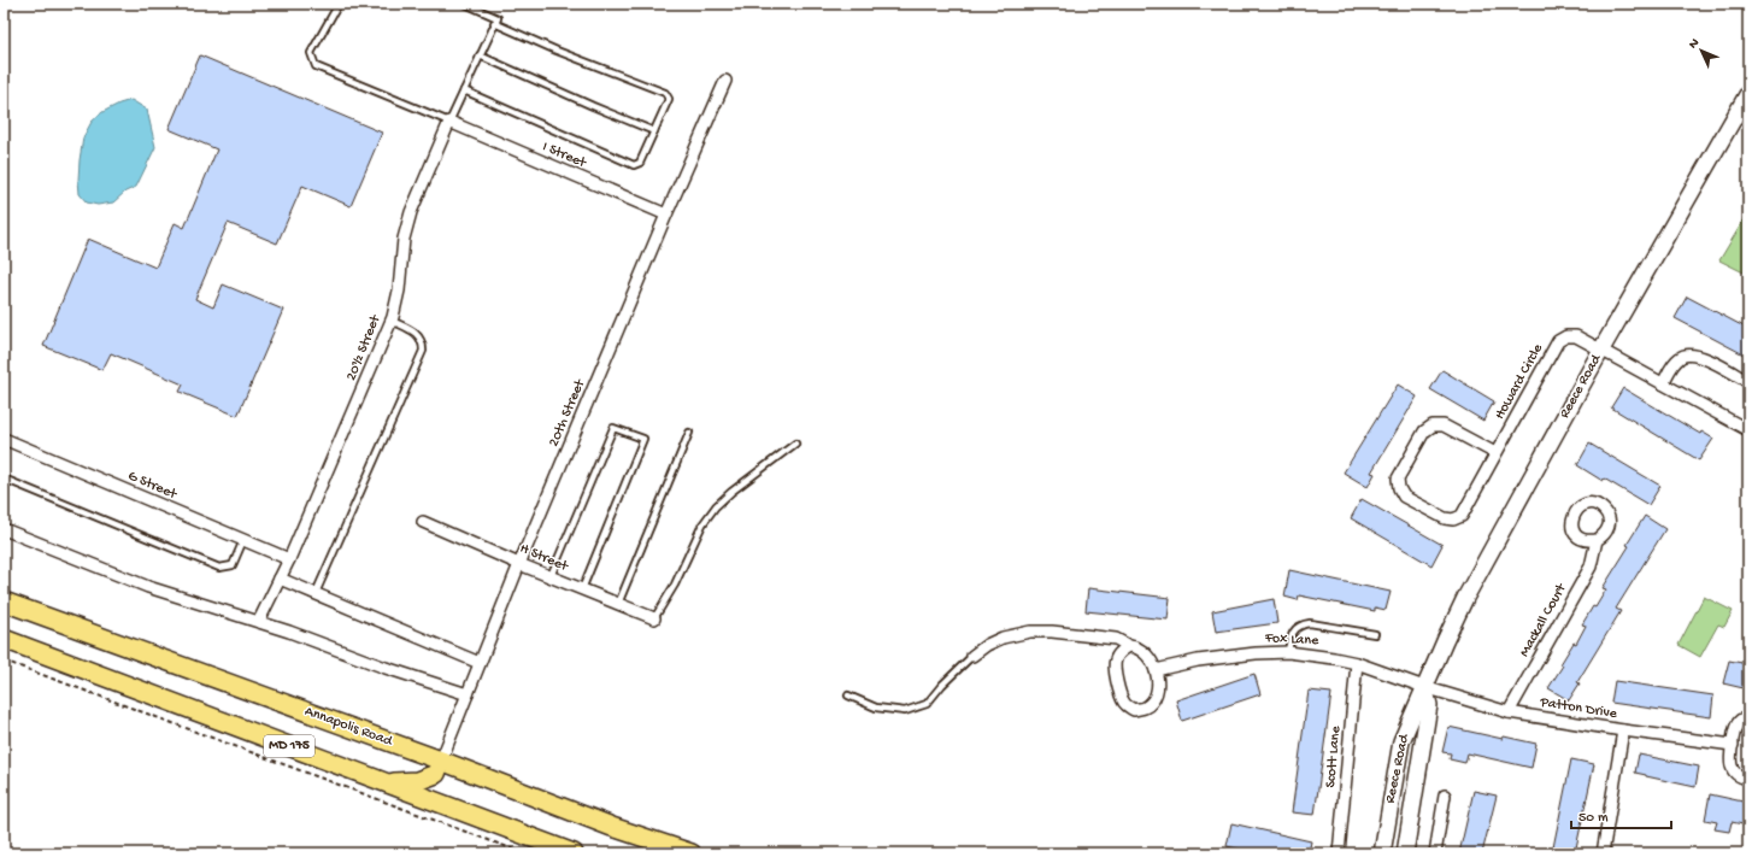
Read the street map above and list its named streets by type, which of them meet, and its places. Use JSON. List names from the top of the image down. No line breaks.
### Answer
{"streets":{"main road":["Reece Road","Annapolis Road","MD 175"],"street":["I Street","20½ Street","Howard Circle","20th Street","G Street","H Street","Mackall Court","Fox Lane","Patton Drive","Scott Lane"]},"crossings":[["I Street","20½ Street"],["I Street","20th Street"],["20½ Street","G Street"],["Howard Circle","Reece Road"],["Reece Road","Fox Lane"],["Reece Road","Patton Drive"],["20th Street","H Street"],["20th Street","Annapolis Road"],["Mackall Court","Patton Drive"],["Fox Lane","Patton Drive"],["Fox Lane","Scott Lane"]],"scale_bar":"50 m","north":"top left"}
